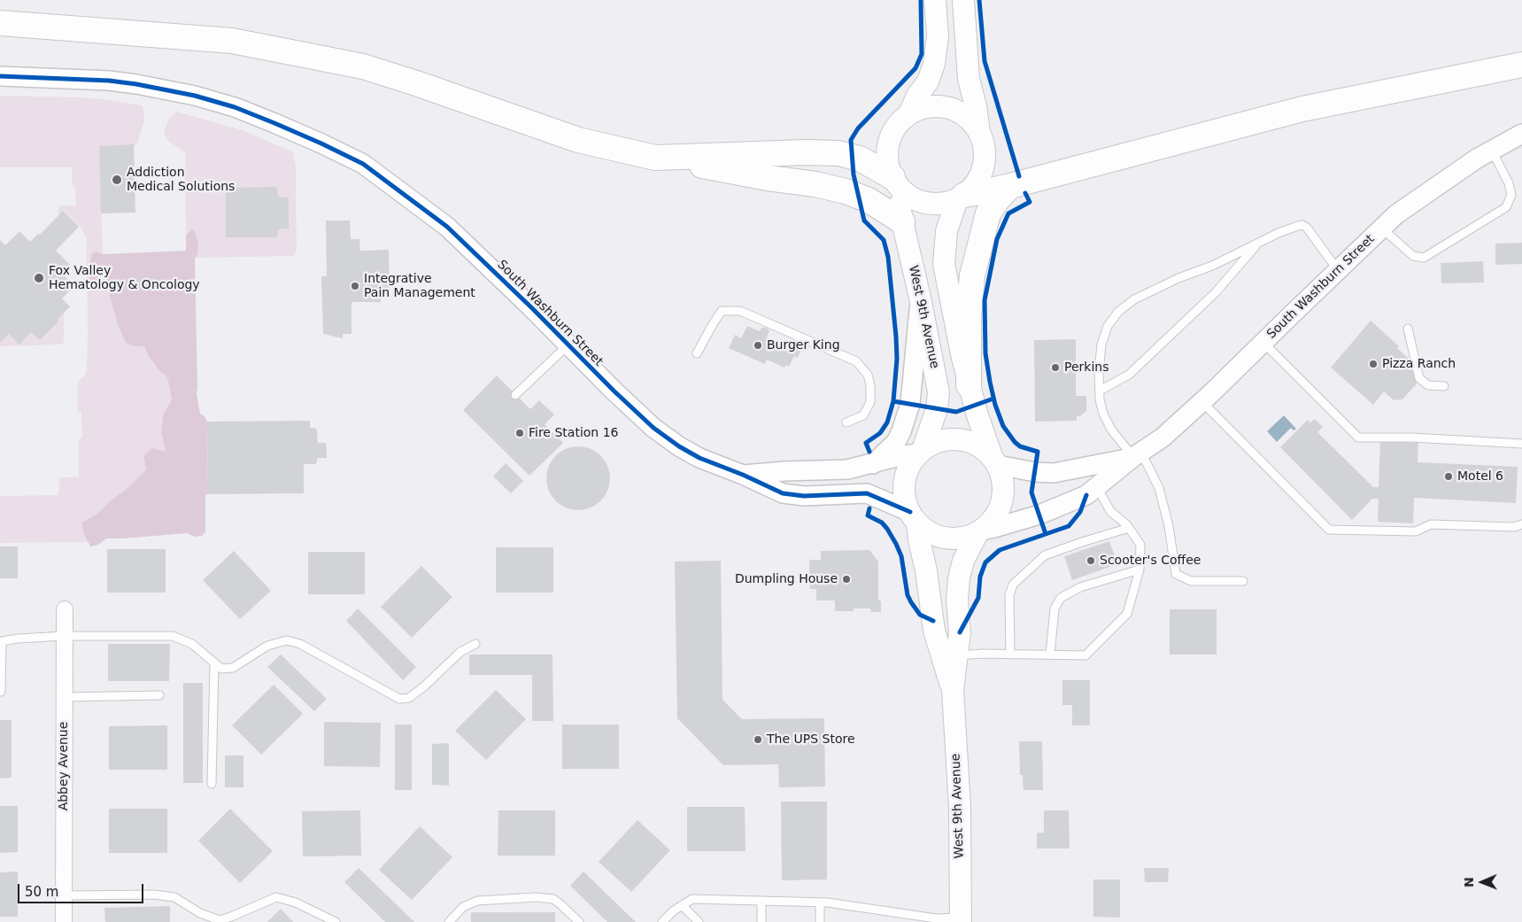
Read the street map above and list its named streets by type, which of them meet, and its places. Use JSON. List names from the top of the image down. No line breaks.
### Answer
{"streets":{"main road":["West 9th Avenue"],"street":["South Washburn Street","Abbey Avenue"]},"crossings":[["South Washburn Street","West 9th Avenue"]],"places":["Addiction Medical Solutions","Fox Valley Hematology & Oncology","Integrative Pain Management","Burger King","Pizza Ranch","Perkins","Fire Station 16","Motel 6","Scooter's Coffee","Dumpling House","The UPS Store"],"scale_bar":"50 m","north":"left"}
